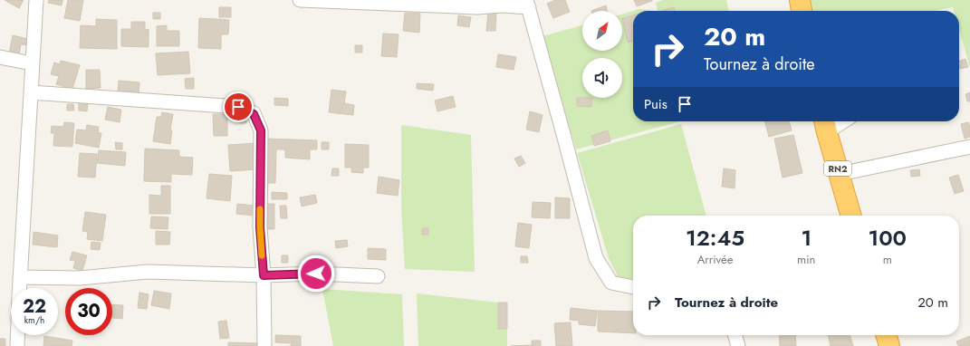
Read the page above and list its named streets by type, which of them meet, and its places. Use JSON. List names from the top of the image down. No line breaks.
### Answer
{"streets":{"highway":["RN2"]},"north":"top right","page":{"turn":["20 m","Tournez à droite"],"then":"Puis","eta":["12:45","Arrivée","1","min","100","m"],"list":[{"name":"Tournez à droite","value":"20 m"}],"speed":"22 km/h","limit":"30"}}
